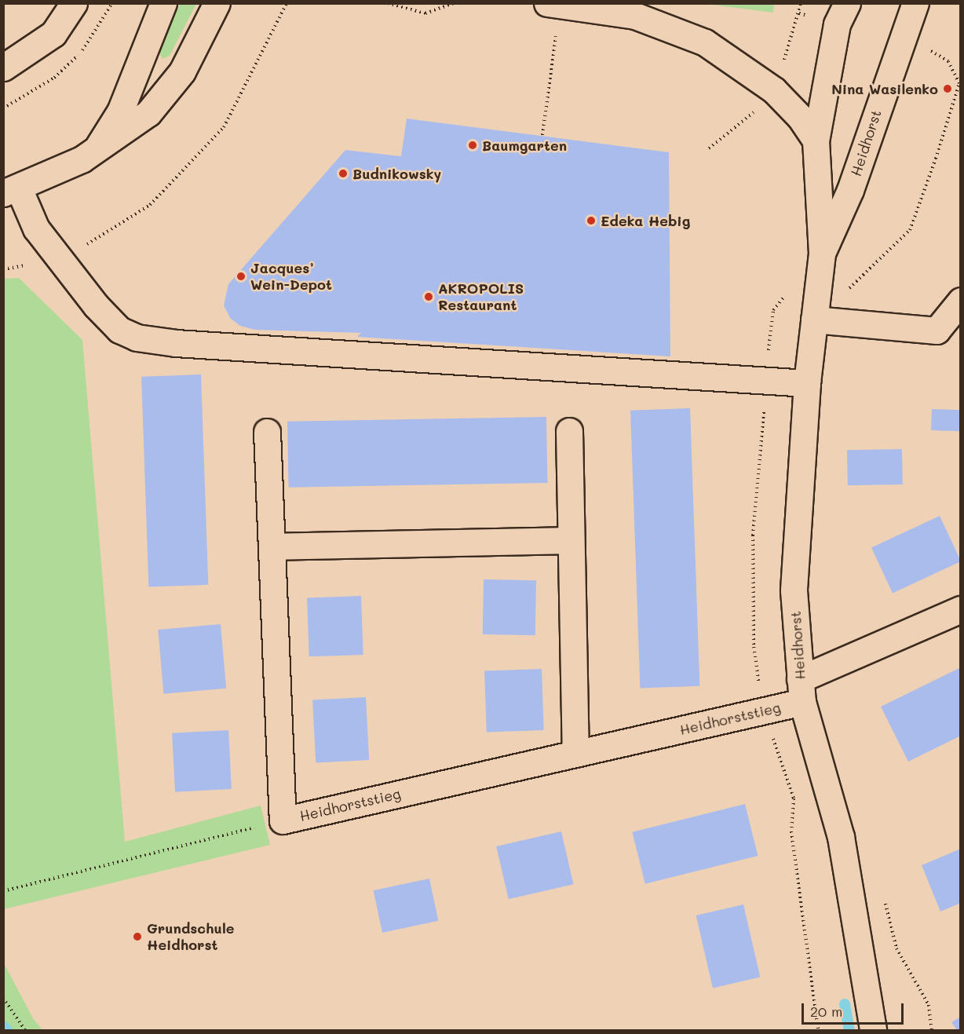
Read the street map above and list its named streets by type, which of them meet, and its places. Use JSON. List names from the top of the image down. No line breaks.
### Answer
{"streets":{"street":["Heidhorst","Heidhorststieg"]},"crossings":[["Heidhorst","Heidhorststieg"]],"places":["Nina Wasilenko","Baumgarten","Budnikowsky","Edeka Hebig","Jacques’ Wein-Depot","AKROPOLIS Restaurant","Grundschule Heidhorst"],"scale_bar":"20 m"}
